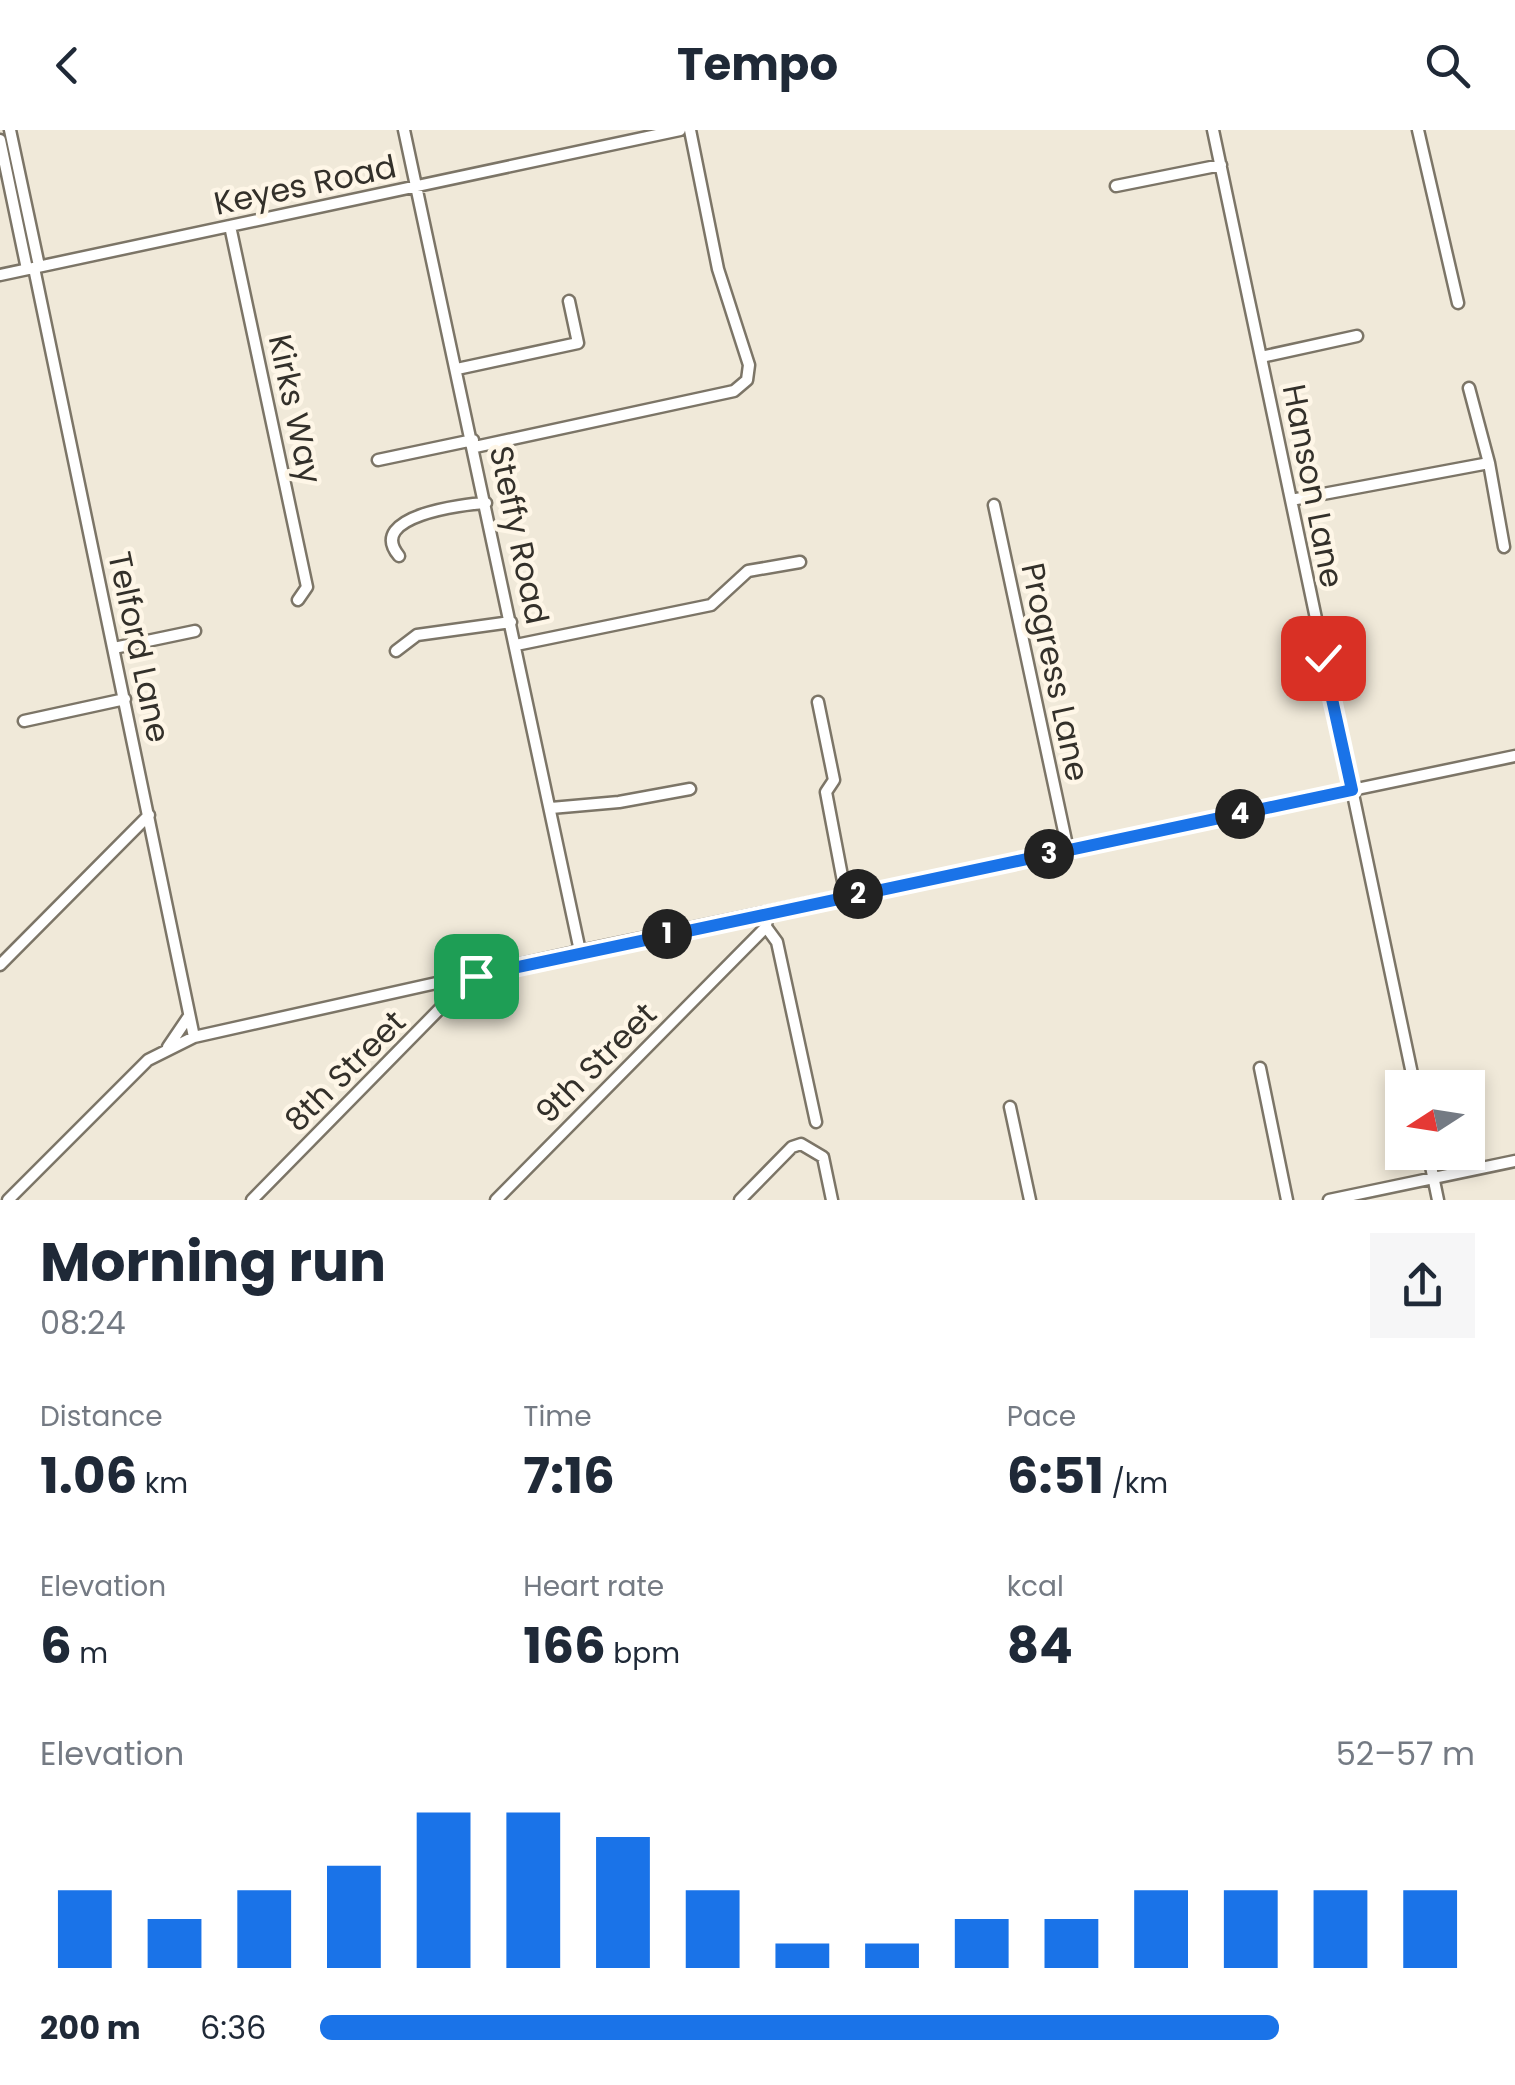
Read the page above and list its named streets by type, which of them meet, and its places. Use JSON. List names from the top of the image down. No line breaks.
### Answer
{"streets":{"street":["Keyes Road","Kirks Way","Hanson Lane","Steffy Road","Telford Lane","Progress Lane","9th Street","8th Street"]},"crossings":[["Keyes Road","Kirks Way"],["Keyes Road","Steffy Road"],["Keyes Road","Telford Lane"]],"north":"left","page":{"header":"Tempo","pins":["4","3","2","1"],"heading":["Morning run","08:24"],"stats":[["Distance","1.06 km"],["Time","7:16"],["Pace","6:51 /km"],["Elevation","6 m"],["Heart rate","166 bpm"],["kcal","84"]],"chart":["Elevation","52–57 m"],"list":[{"name":"200 m","note":"6:36"}]}}
